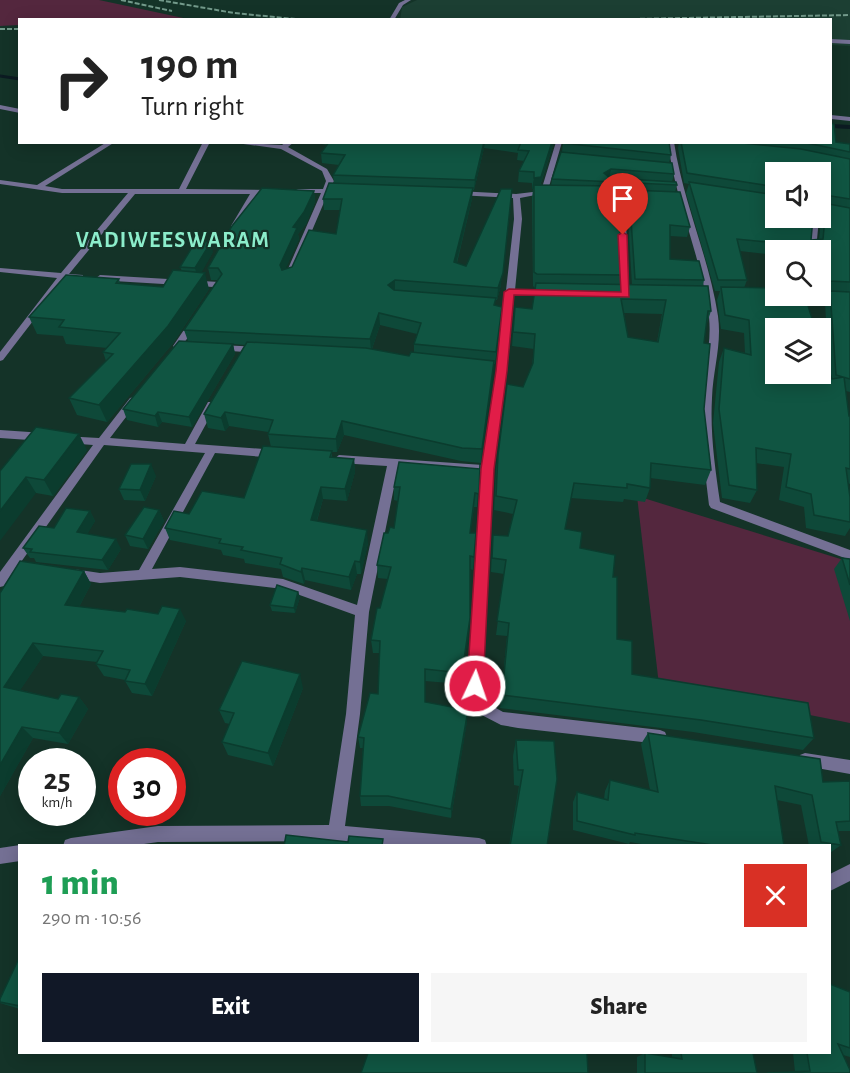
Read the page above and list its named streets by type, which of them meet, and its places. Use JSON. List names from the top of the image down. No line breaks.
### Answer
{"districts":["VADIWEESWARAM"],"page":{"turn":["190 m","Turn right"],"speed":"25 km/h","limit":"30","heading":["1 min","290 m · 10:56"],"buttons":["Exit","Share"]}}
